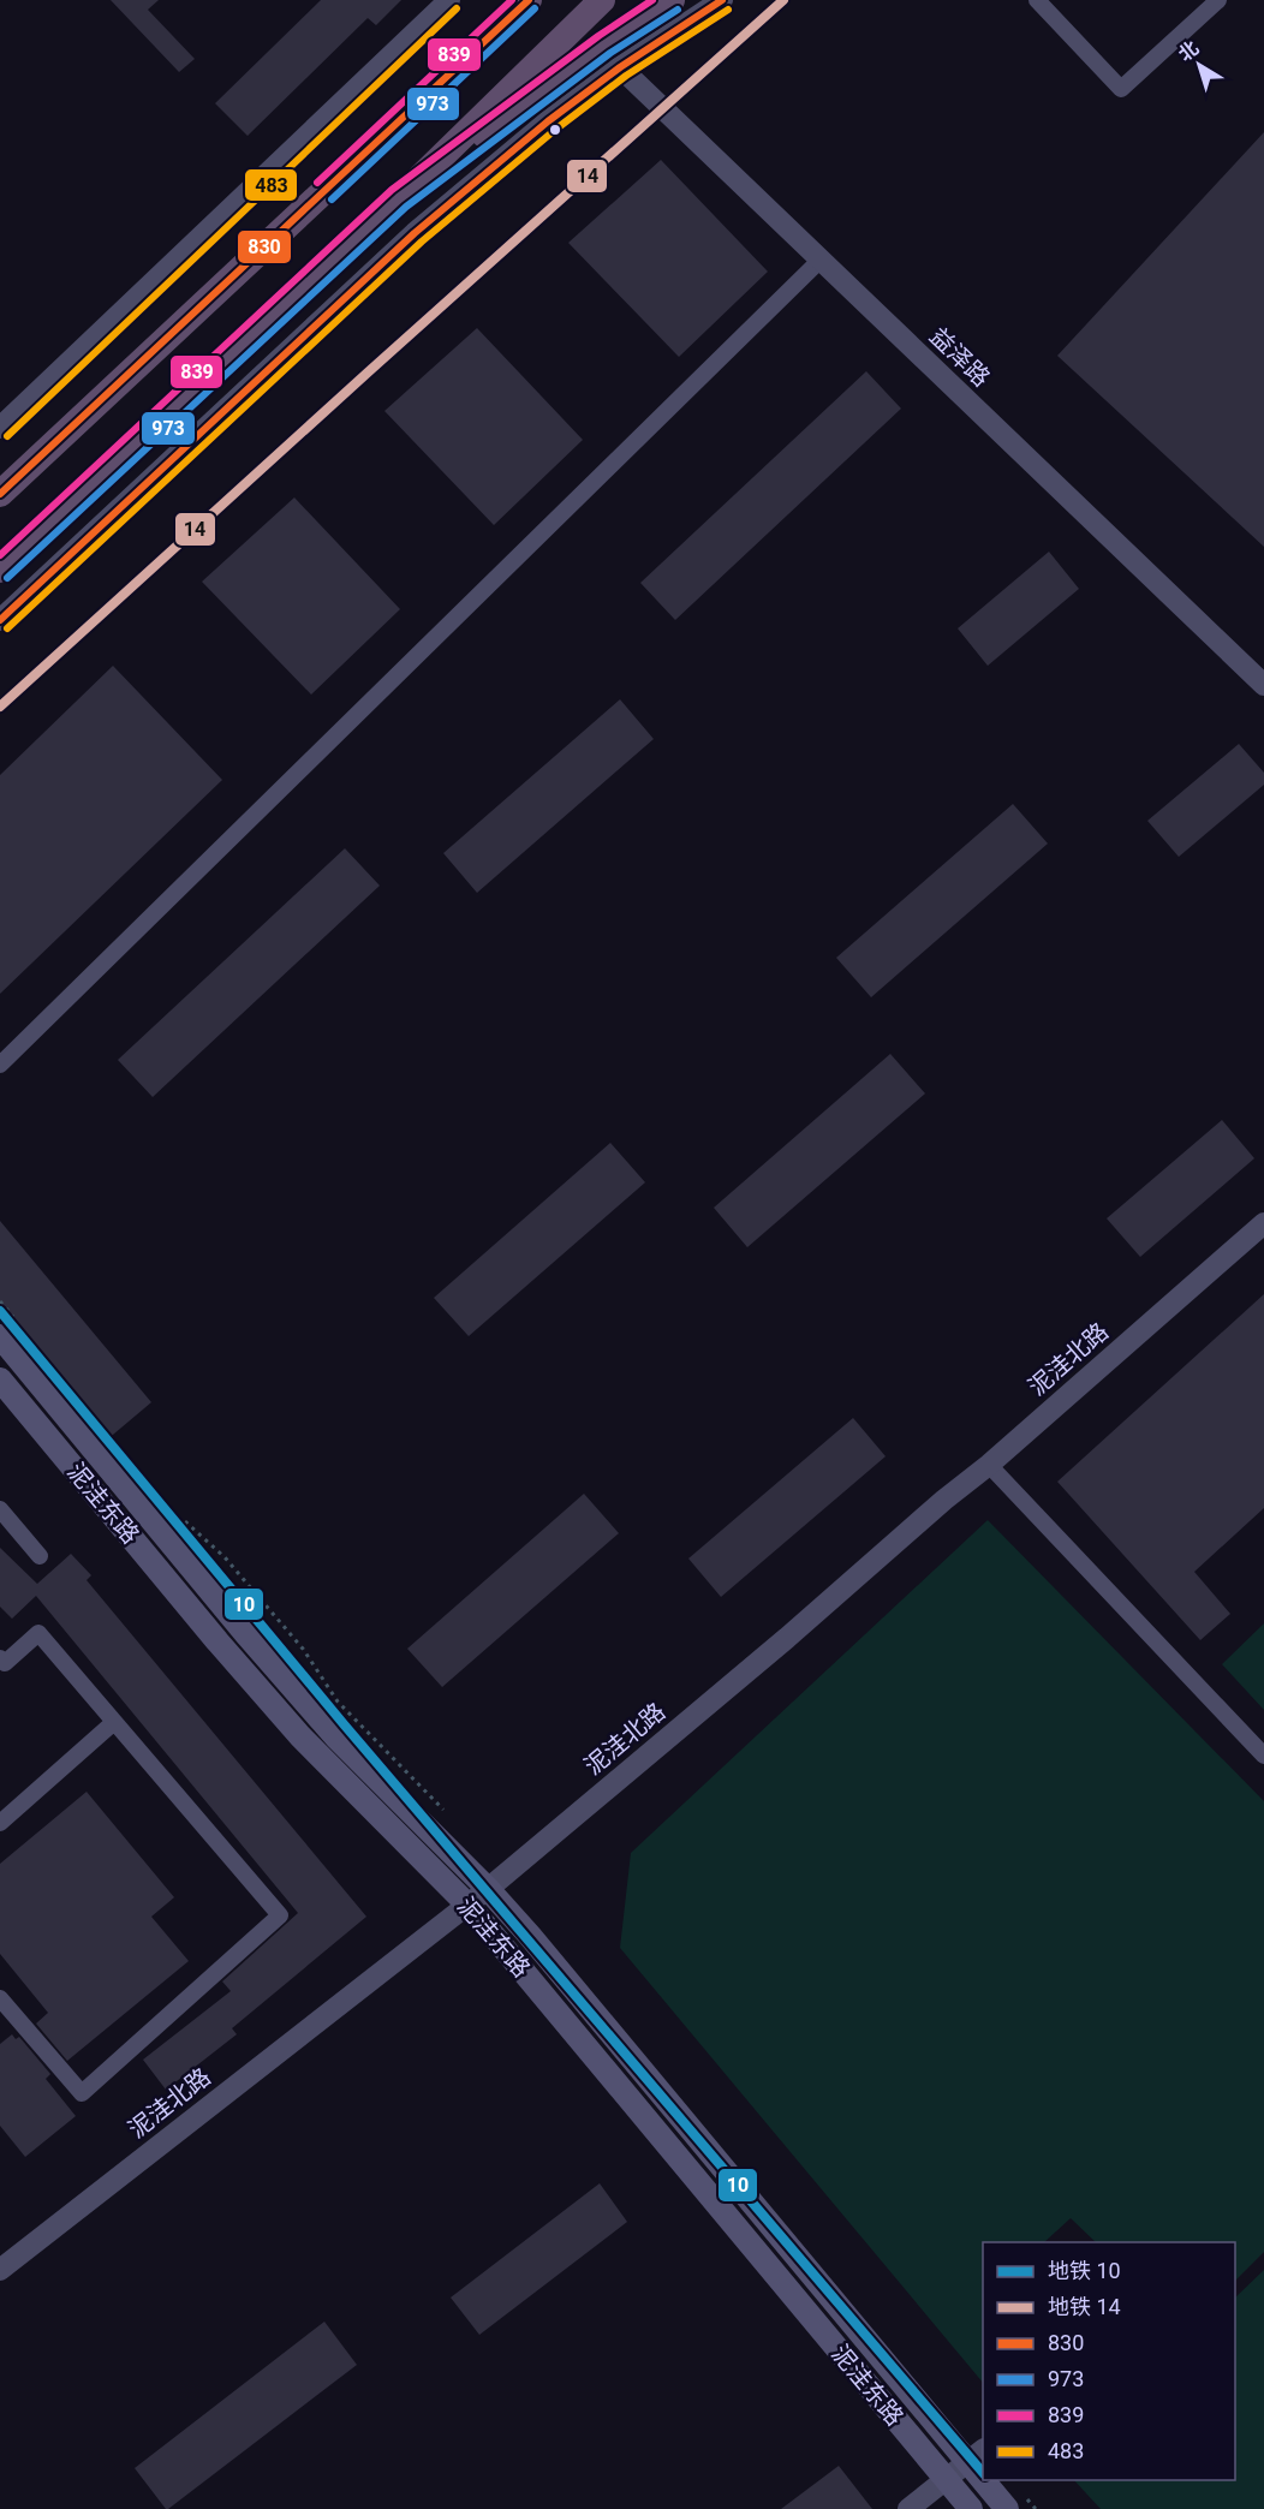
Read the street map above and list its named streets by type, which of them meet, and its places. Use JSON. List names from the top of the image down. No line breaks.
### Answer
{"streets":{"main road":["泥洼东路"],"street":["益泽路","泥洼北路"]},"crossings":[["泥洼北路","泥洼东路"]],"lines":["metro line 14","transit line 830","transit line 839","transit line 973","transit line 483","metro line 10"],"legend":["地铁 10","地铁 14","830","973","839","483"],"north":"top left"}
